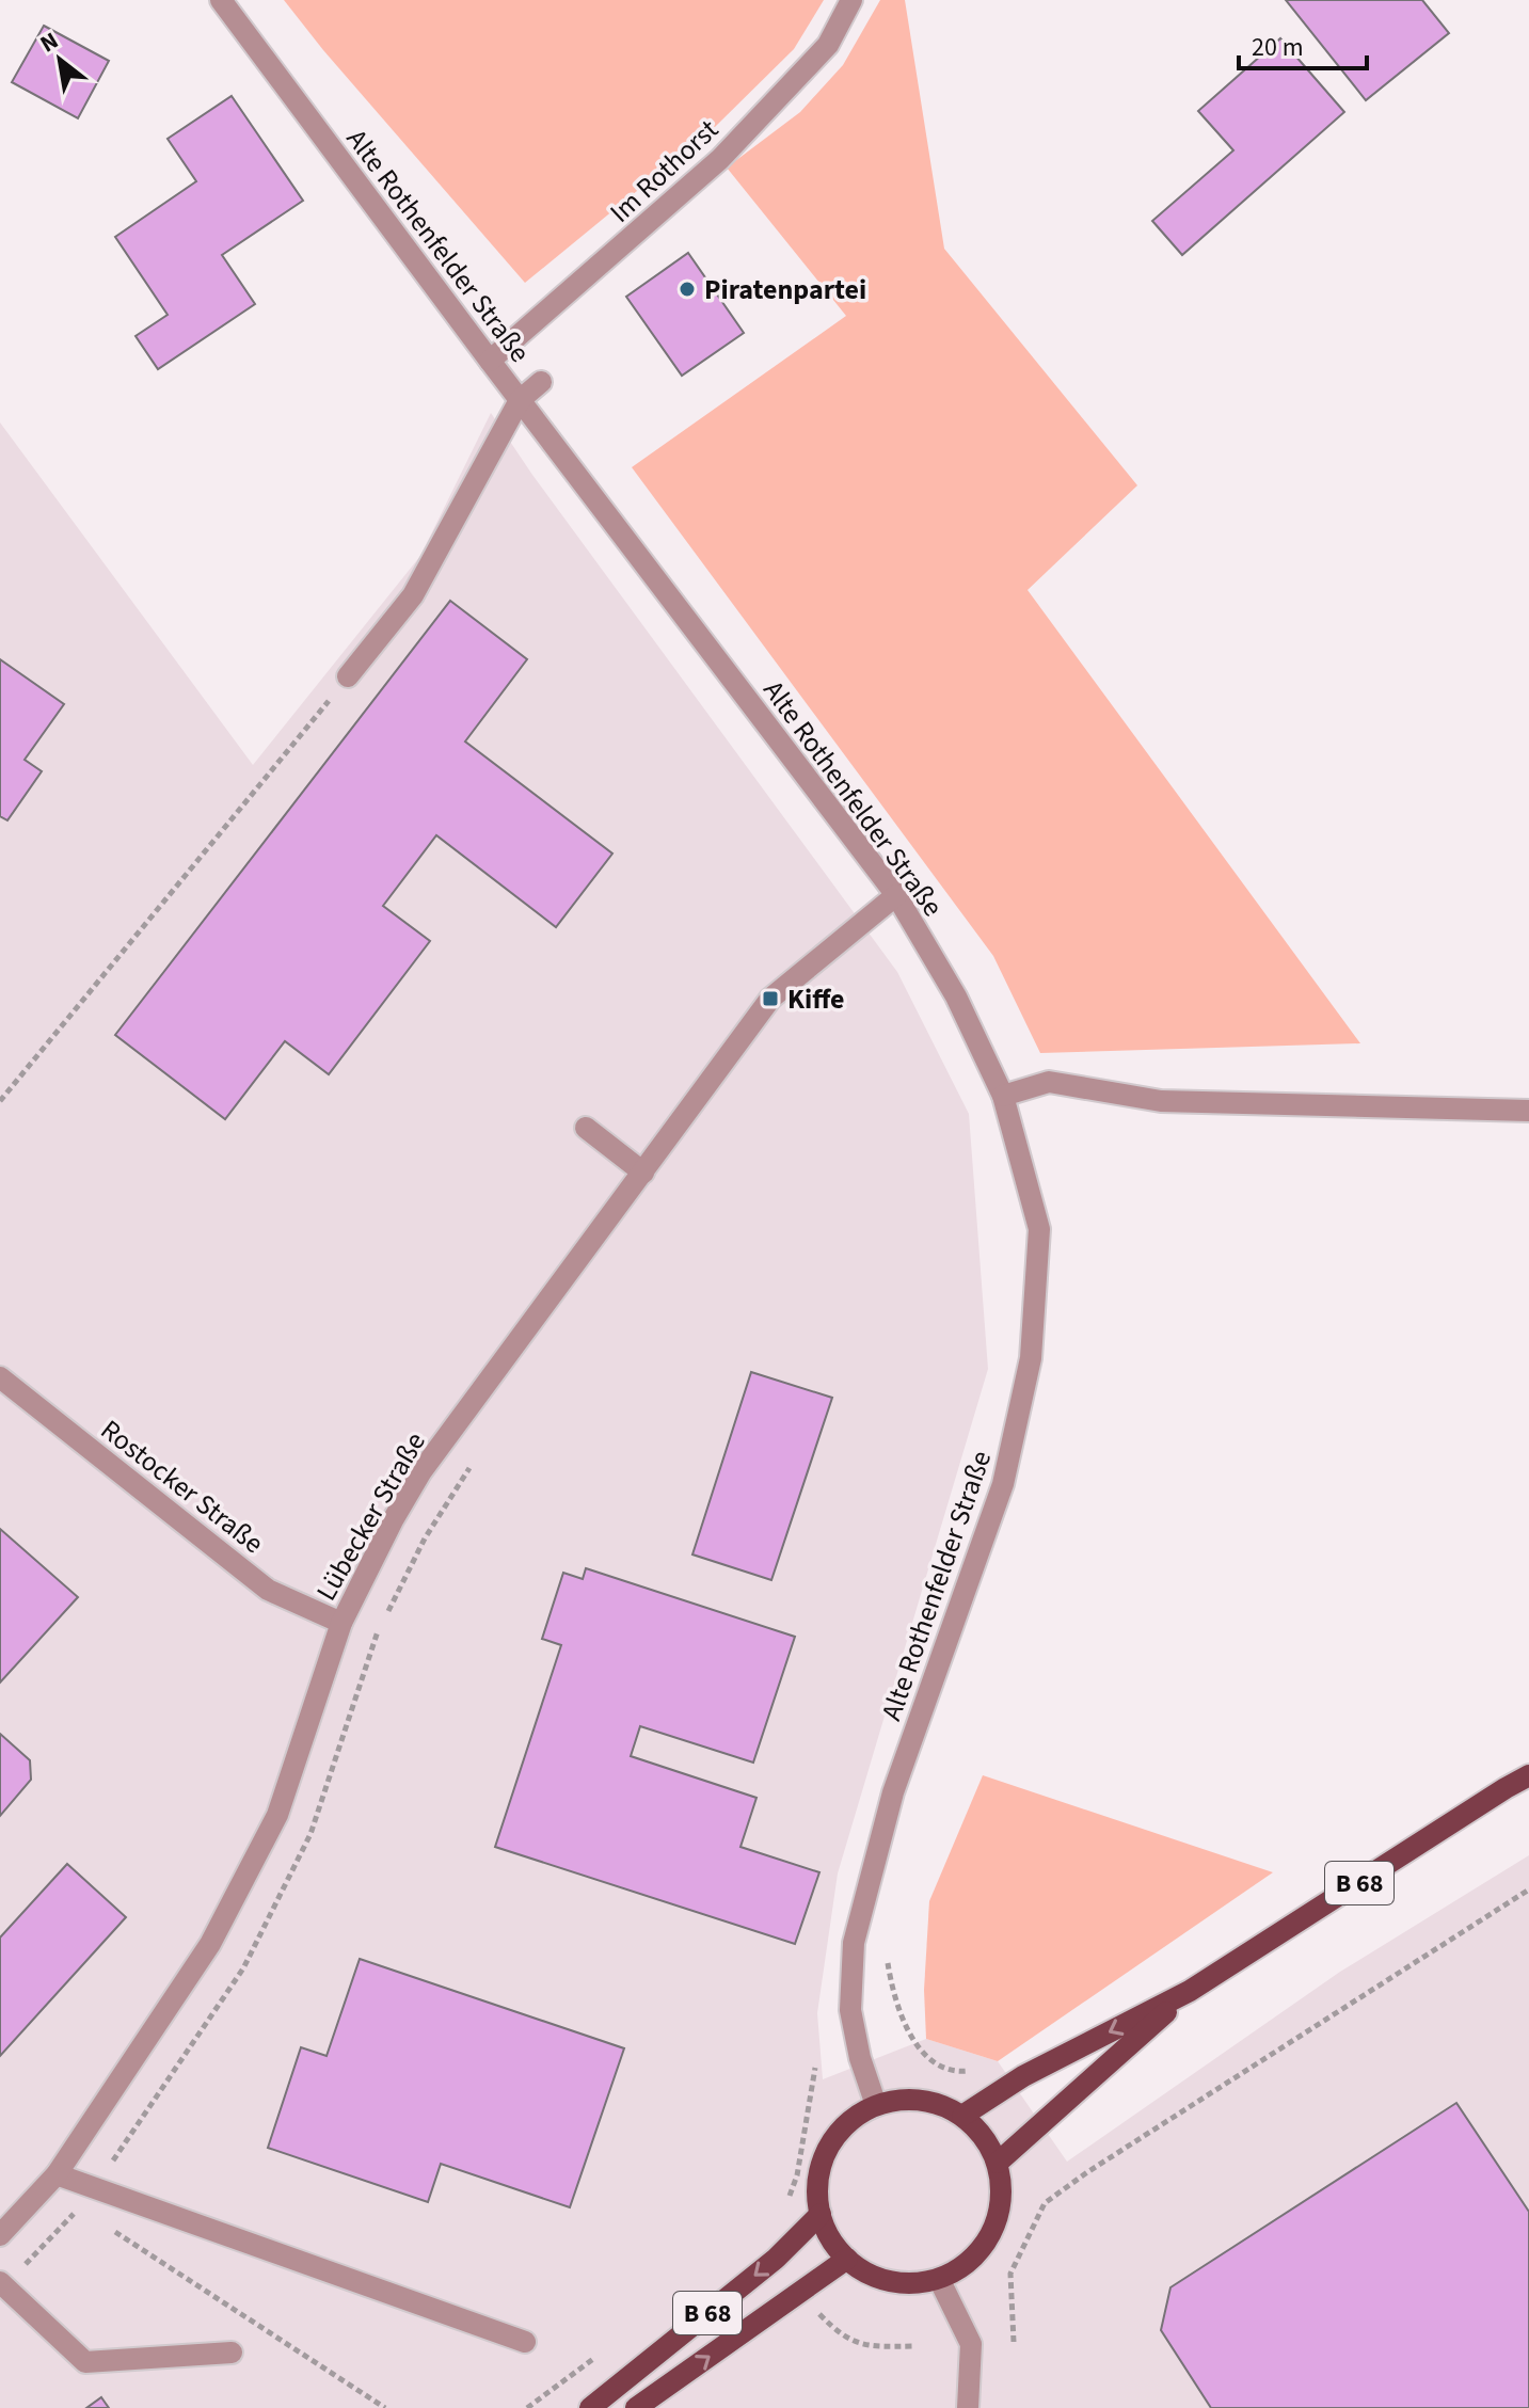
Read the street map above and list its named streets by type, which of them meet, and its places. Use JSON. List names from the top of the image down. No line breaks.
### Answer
{"streets":{"main road":["B 68"],"street":["Im Rothorst","Alte Rothenfelder Straße","Rostocker Straße","Lübecker Straße"]},"crossings":[["Im Rothorst","Alte Rothenfelder Straße"],["Alte Rothenfelder Straße","Lübecker Straße"],["Alte Rothenfelder Straße","B 68"],["Rostocker Straße","Lübecker Straße"]],"places":{"other":["Piratenpartei"],"transit":["Kiffe"]},"scale_bar":"20 m","north":"top left"}
